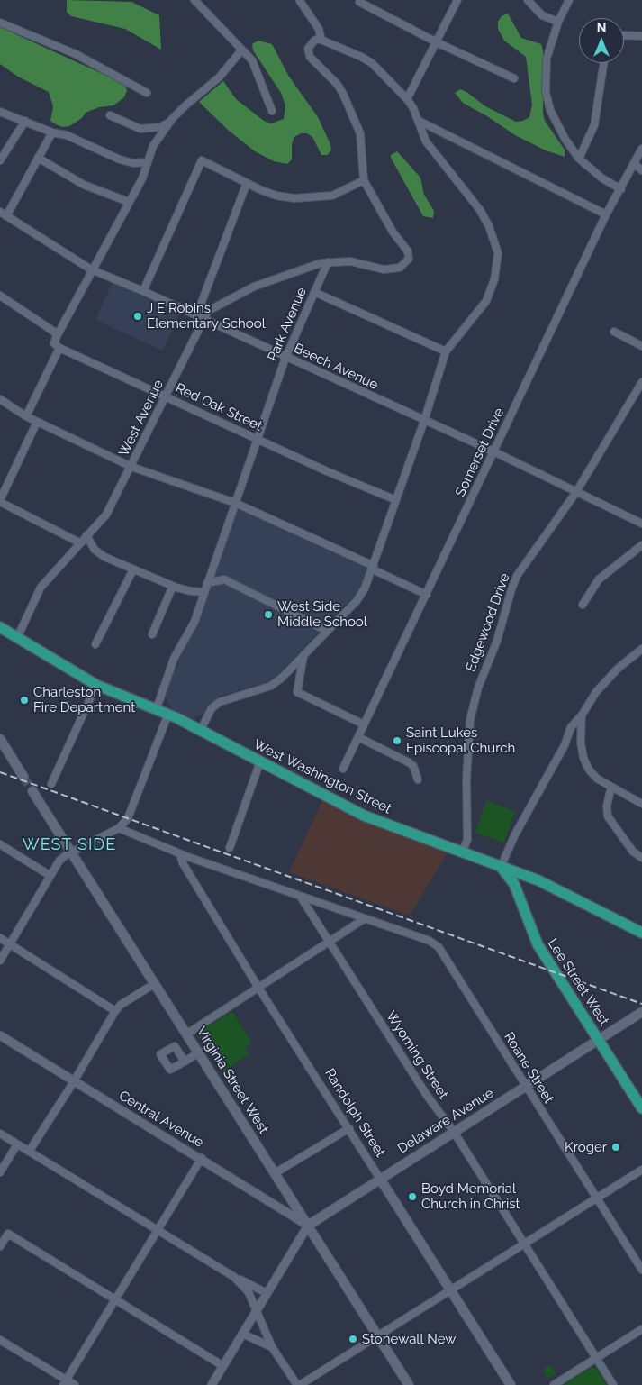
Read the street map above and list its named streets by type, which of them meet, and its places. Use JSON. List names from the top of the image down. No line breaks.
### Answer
{"streets":{"main road":["West Washington Street","Lee Street West","Virginia Street West","Randolph Street","Delaware Avenue"],"street":["Park Avenue","Beech Avenue","Red Oak Street","West Avenue","Somerset Drive","Edgewood Drive","Wyoming Street","Roane Street","Central Avenue"]},"crossings":[["Park Avenue","Beech Avenue"],["Park Avenue","Red Oak Street"],["Park Avenue","West Avenue"],["Park Avenue","West Washington Street"],["Beech Avenue","West Avenue"],["Beech Avenue","Somerset Drive"],["Beech Avenue","Edgewood Drive"],["Red Oak Street","West Avenue"],["West Avenue","West Washington Street"],["Edgewood Drive","West Washington Street"],["West Washington Street","Lee Street West"],["Lee Street West","Delaware Avenue"],["Wyoming Street","Roane Street"],["Wyoming Street","Delaware Avenue"],["Roane Street","Randolph Street"],["Roane Street","Delaware Avenue"],["Virginia Street West","Central Avenue"],["Virginia Street West","Delaware Avenue"],["Randolph Street","Delaware Avenue"],["Central Avenue","Delaware Avenue"]],"districts":["WEST SIDE"],"places":["J E Robins Elementary School","West Side Middle School","Charleston Fire Department","Saint Lukes Episcopal Church","Kroger","Boyd Memorial Church in Christ","Stonewall New"],"north":"top"}
